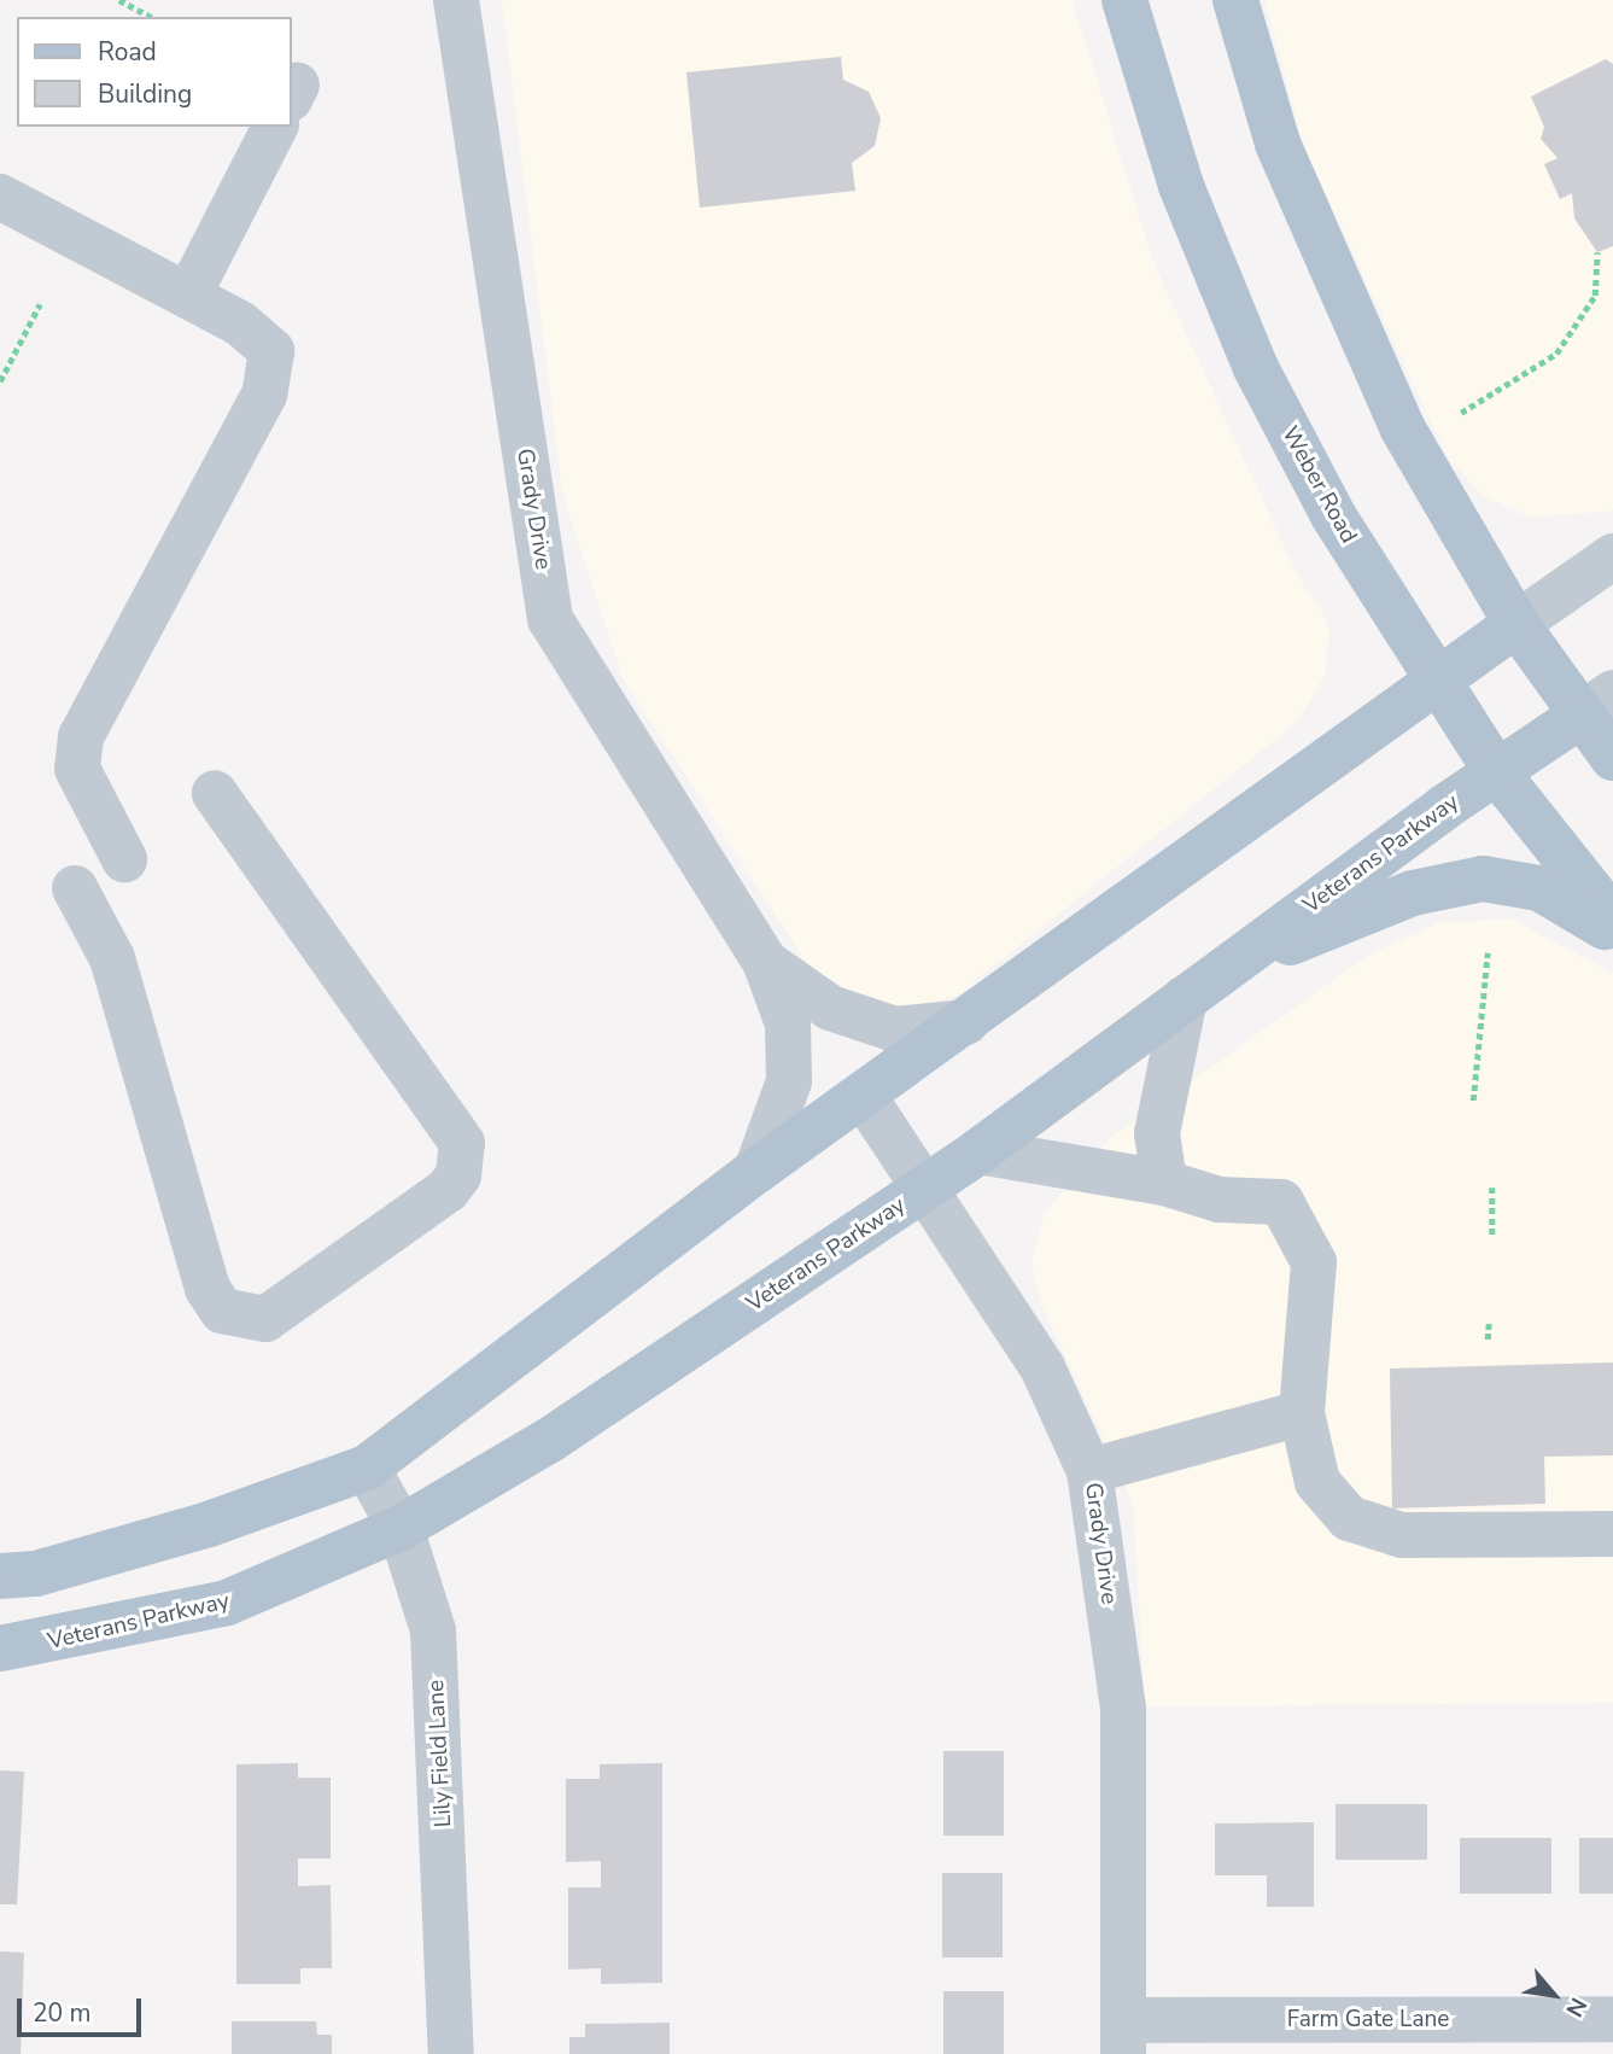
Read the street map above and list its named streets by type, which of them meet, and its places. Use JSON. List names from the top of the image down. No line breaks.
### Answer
{"streets":{"main road":["Weber Road","Veterans Parkway"],"street":["Grady Drive","Lily Field Lane","Farm Gate Lane"]},"crossings":[["Weber Road","Veterans Parkway"],["Grady Drive","Veterans Parkway"],["Grady Drive","Farm Gate Lane"],["Veterans Parkway","Lily Field Lane"]],"legend":["Road","Building"],"scale_bar":"20 m","north":"bottom right"}
